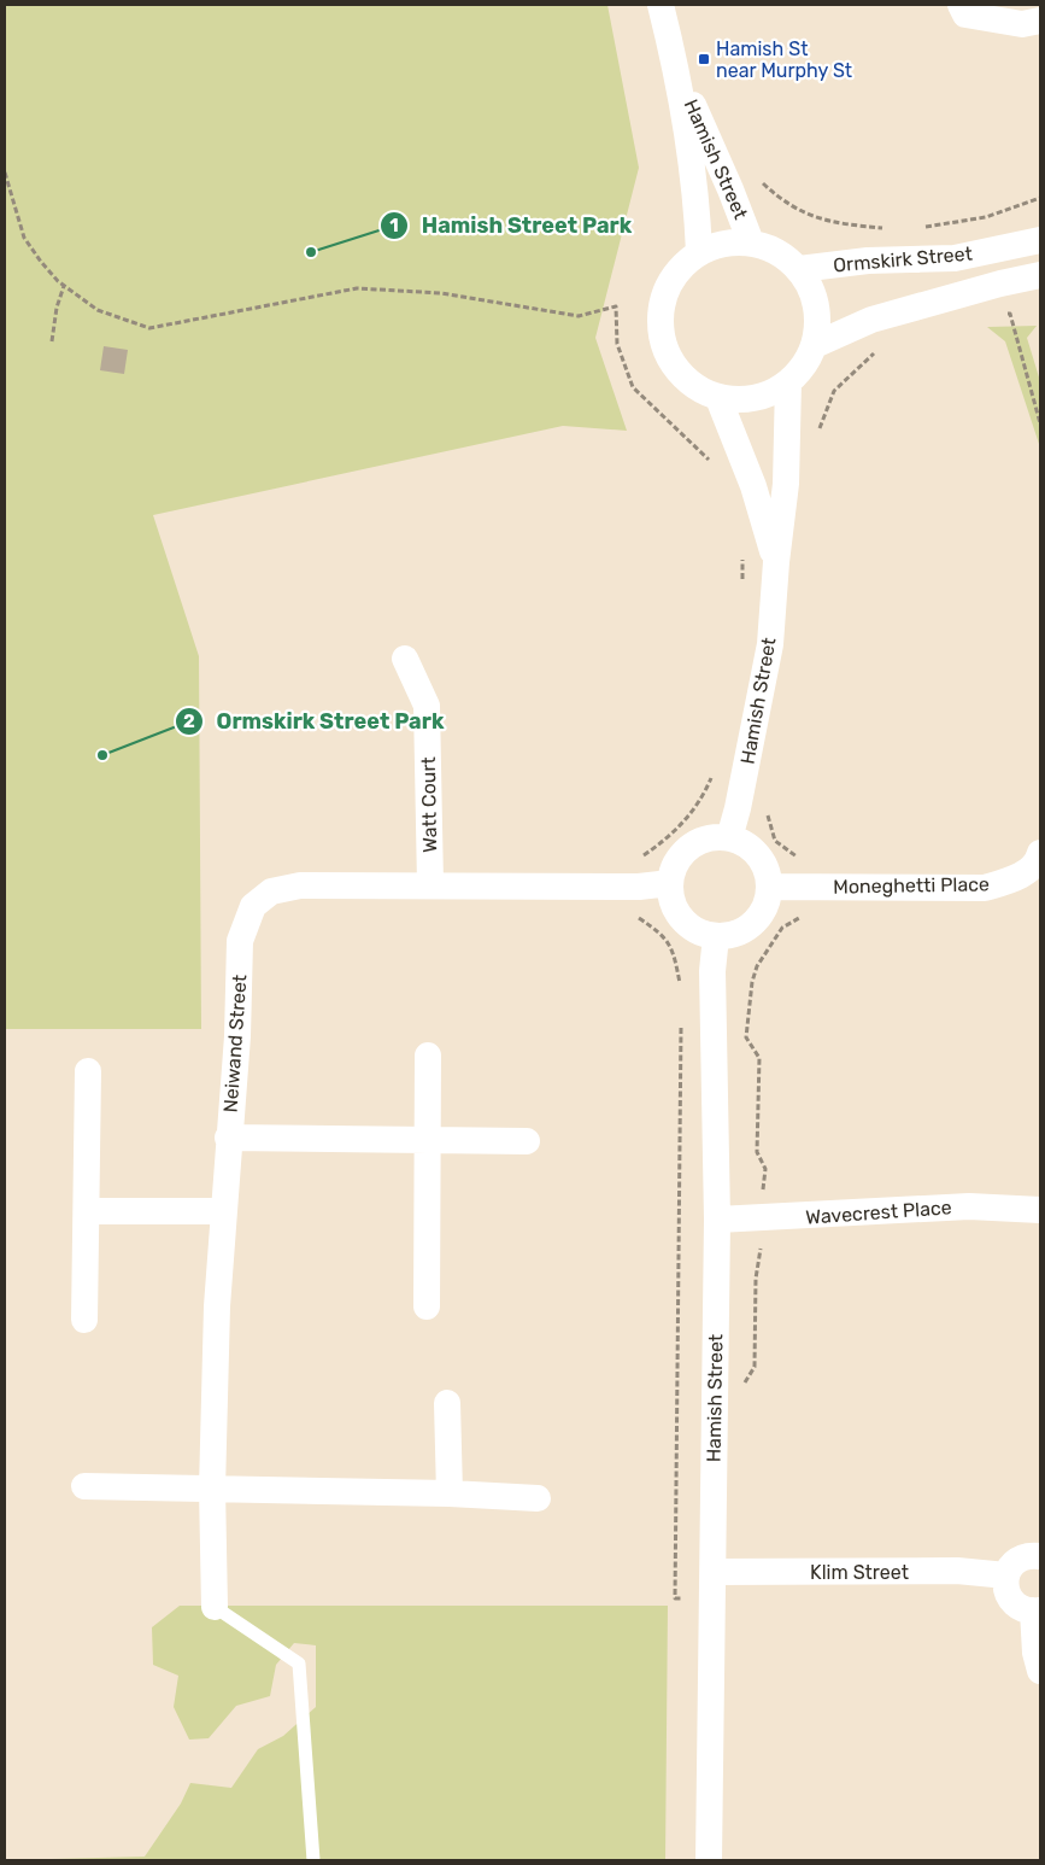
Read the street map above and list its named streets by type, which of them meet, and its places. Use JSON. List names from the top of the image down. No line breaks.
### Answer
{"streets":{"street":["Hamish Street","Ormskirk Street","Watt Court","Moneghetti Place","Neiwand Street","Wavecrest Place","Klim Street"]},"crossings":[["Hamish Street","Ormskirk Street"],["Hamish Street","Moneghetti Place"],["Hamish Street","Neiwand Street"],["Hamish Street","Wavecrest Place"],["Hamish Street","Klim Street"],["Watt Court","Neiwand Street"],["Moneghetti Place","Neiwand Street"]],"places":{"transit":["Hamish St near Murphy St"],"other":["Hamish Street Park","Ormskirk Street Park"]}}
